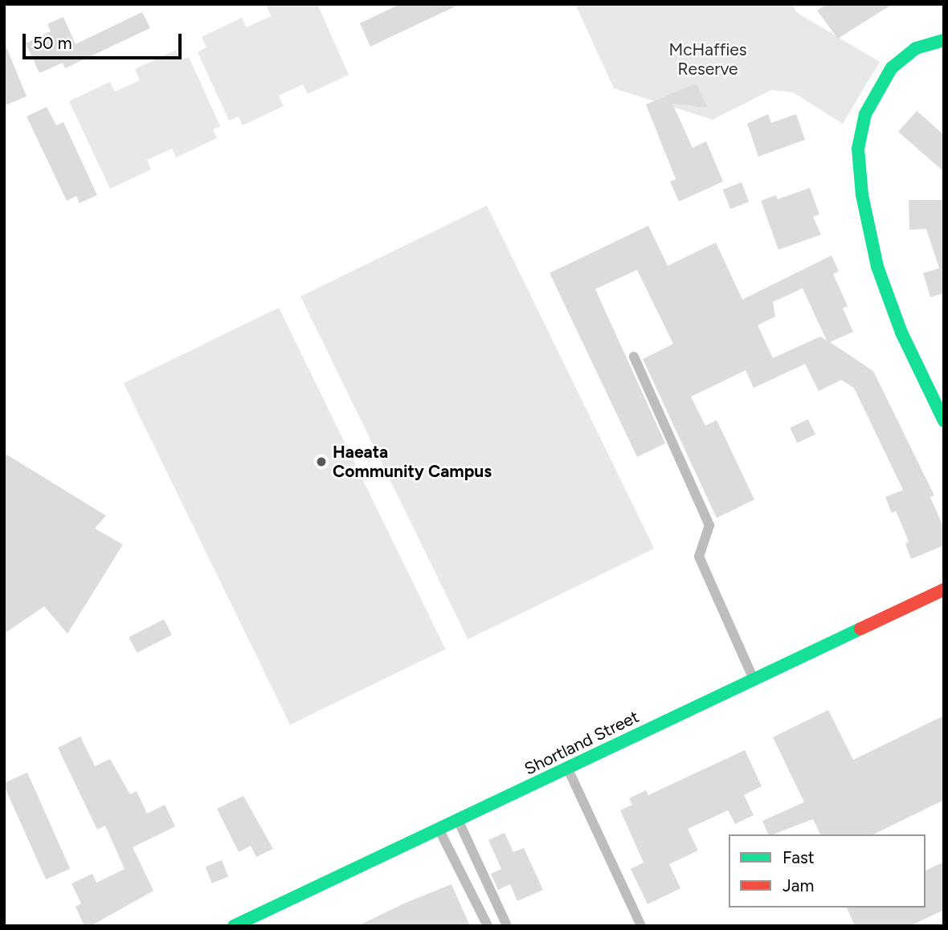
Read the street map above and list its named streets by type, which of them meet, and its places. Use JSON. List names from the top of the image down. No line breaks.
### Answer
{"streets":{"street":["Shortland Street"]},"parks":["McHaffies Reserve"],"places":["Haeata Community Campus"],"legend":["Fast","Jam"],"scale_bar":"50 m"}
